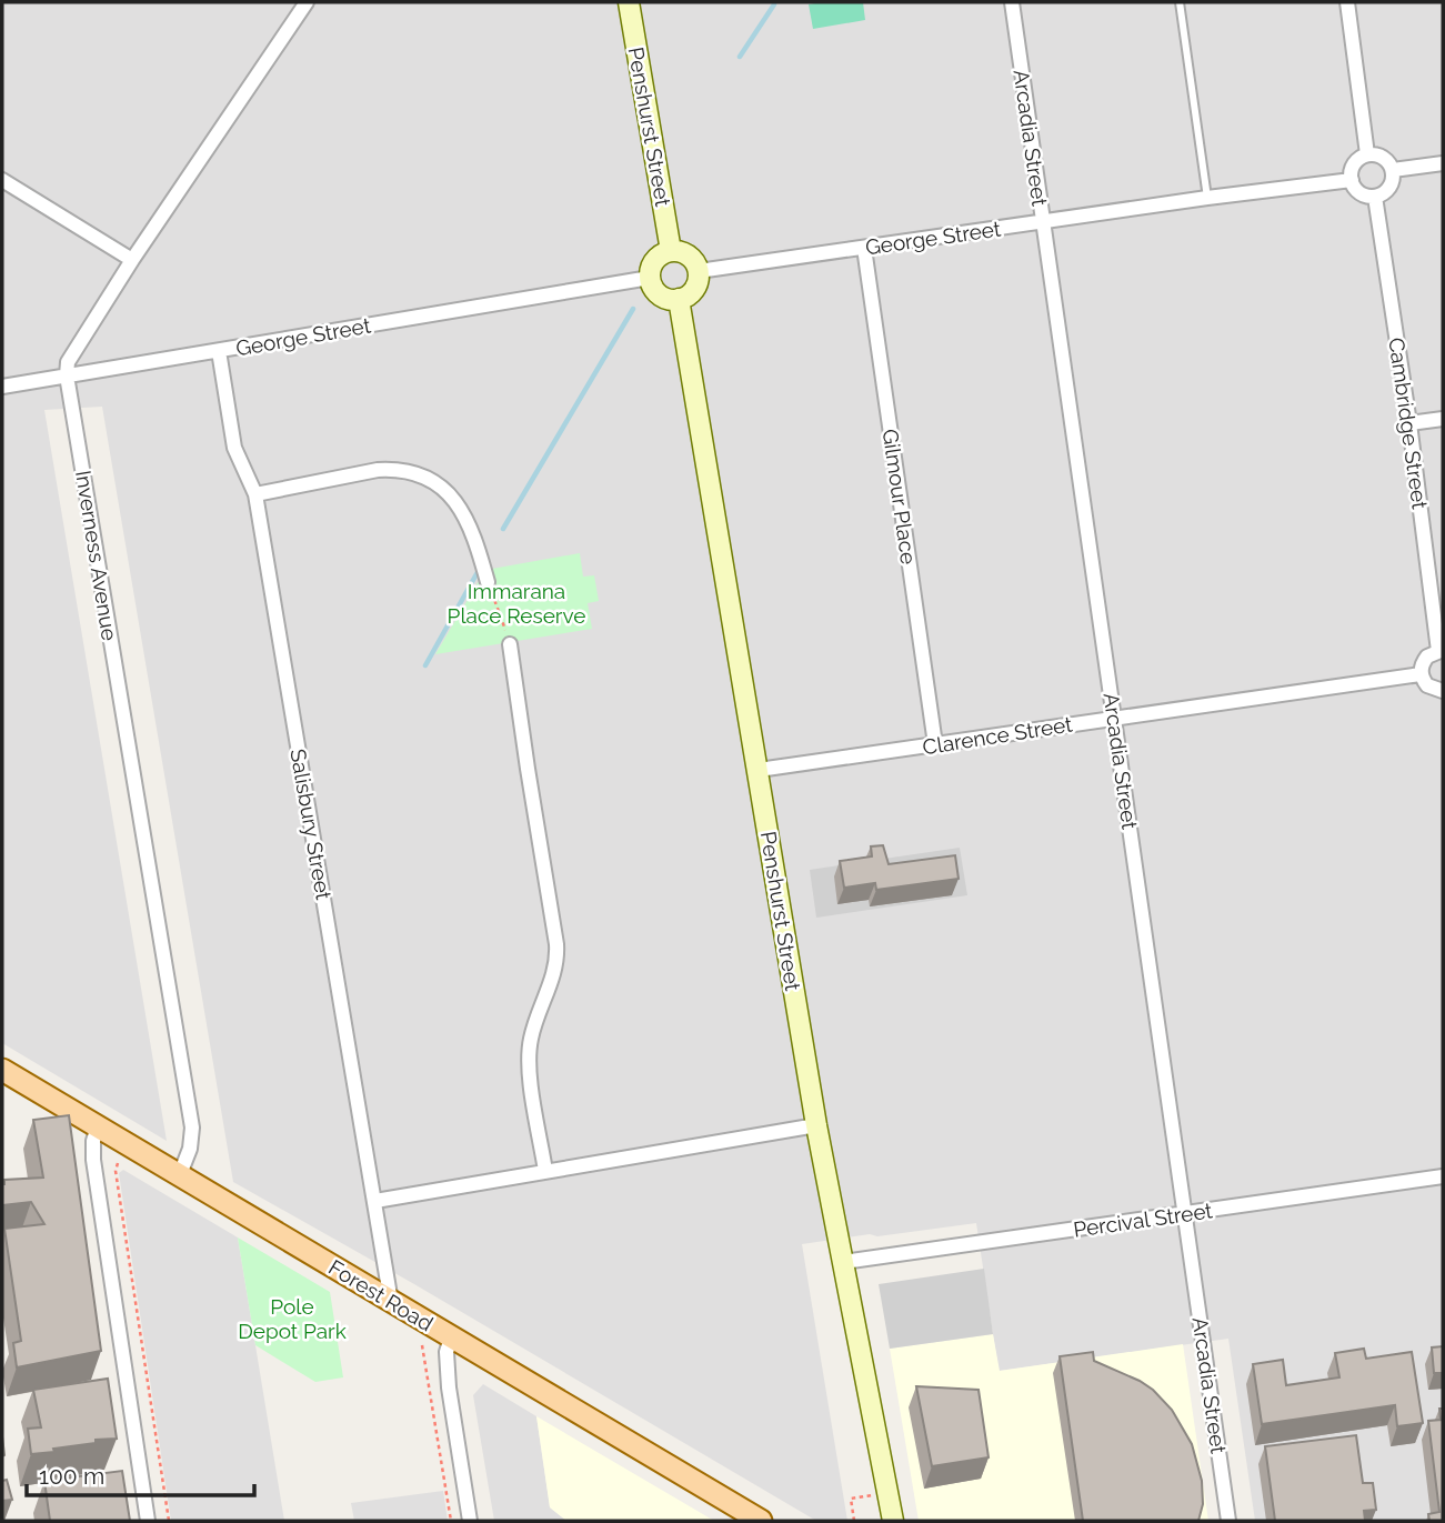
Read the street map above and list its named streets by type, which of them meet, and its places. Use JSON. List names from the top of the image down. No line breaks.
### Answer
{"streets":{"main road":["Penshurst Street","Forest Road"],"street":["Arcadia Street","George Street","Cambridge Street","Gilmour Place","Inverness Avenue","Clarence Street","Salisbury Street","Percival Street"]},"crossings":[["Penshurst Street","George Street"],["Penshurst Street","Clarence Street"],["Penshurst Street","Percival Street"],["Arcadia Street","George Street"],["Arcadia Street","Clarence Street"],["Arcadia Street","Percival Street"],["George Street","Cambridge Street"],["George Street","Gilmour Place"],["George Street","Inverness Avenue"],["George Street","Salisbury Street"],["Gilmour Place","Clarence Street"],["Inverness Avenue","Forest Road"],["Salisbury Street","Forest Road"]],"parks":["Immarana Place Reserve","Pole Depot Park"],"scale_bar":"100 m"}
